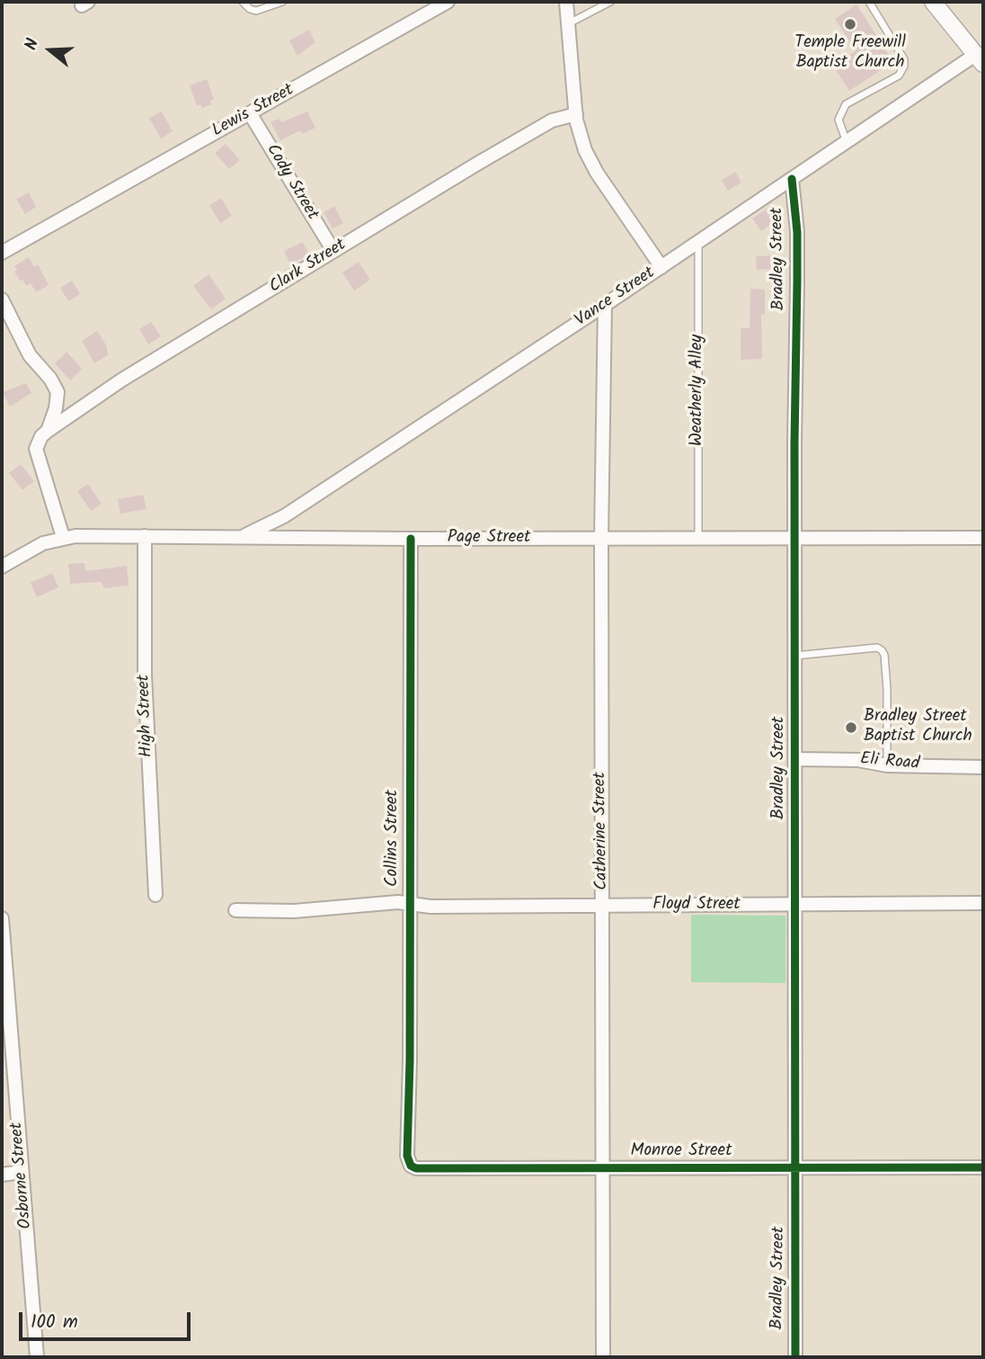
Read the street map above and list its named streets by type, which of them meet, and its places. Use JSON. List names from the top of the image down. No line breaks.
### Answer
{"streets":{"street":["Lewis Street","Cody Street","Bradley Street","Clark Street","Vance Street","Page Street","High Street","Eli Road","Catherine Street","Collins Street","Floyd Street","Monroe Street","Osborne Street"],"lane":["Weatherly Alley"]},"crossings":[["Lewis Street","Cody Street"],["Cody Street","Clark Street"],["Bradley Street","Vance Street"],["Bradley Street","Page Street"],["Bradley Street","Eli Road"],["Bradley Street","Floyd Street"],["Bradley Street","Monroe Street"],["Vance Street","Weatherly Alley"],["Vance Street","Page Street"],["Vance Street","Catherine Street"],["Weatherly Alley","Page Street"],["Page Street","High Street"],["Page Street","Catherine Street"],["Page Street","Collins Street"],["Catherine Street","Floyd Street"],["Catherine Street","Monroe Street"],["Collins Street","Floyd Street"],["Collins Street","Monroe Street"]],"places":["Temple Freewill Baptist Church","Bradley Street Baptist Church"],"scale_bar":"100 m","north":"left"}
